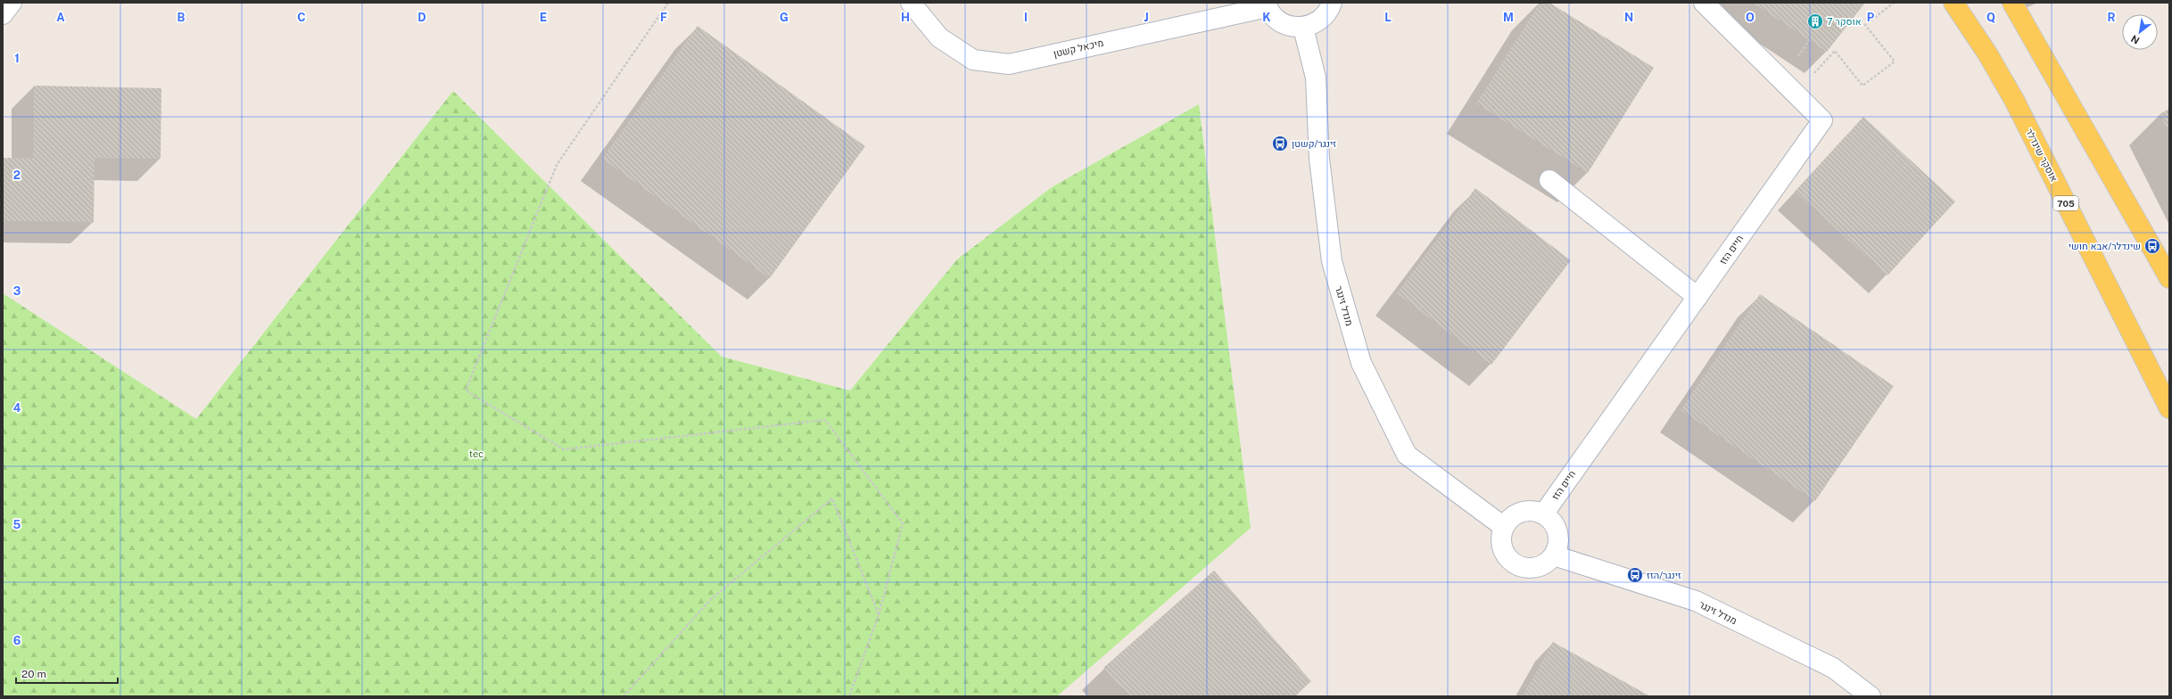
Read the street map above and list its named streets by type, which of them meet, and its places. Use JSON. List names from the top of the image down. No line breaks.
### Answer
{"streets":{"main road":["אוסקר שינדלר","705"],"street":["מיכאל קשטן","חיים הזז","מנדל זינגר"]},"crossings":[["חיים הזז","מנדל זינגר"]],"parks":["tec"],"places":{"building":["אוסקר 7"],"bus stop":["זינגר/קשטן","שינדלר/אבא חושי","זינגר/הזז"]},"scale_bar":"20 m","north":"bottom left","grid":{"columns":["A","B","C","D","E","F","G","H","I","J","K","L","M","N","O","P","Q","R"],"rows":["1","2","3","4","5","6"]}}
